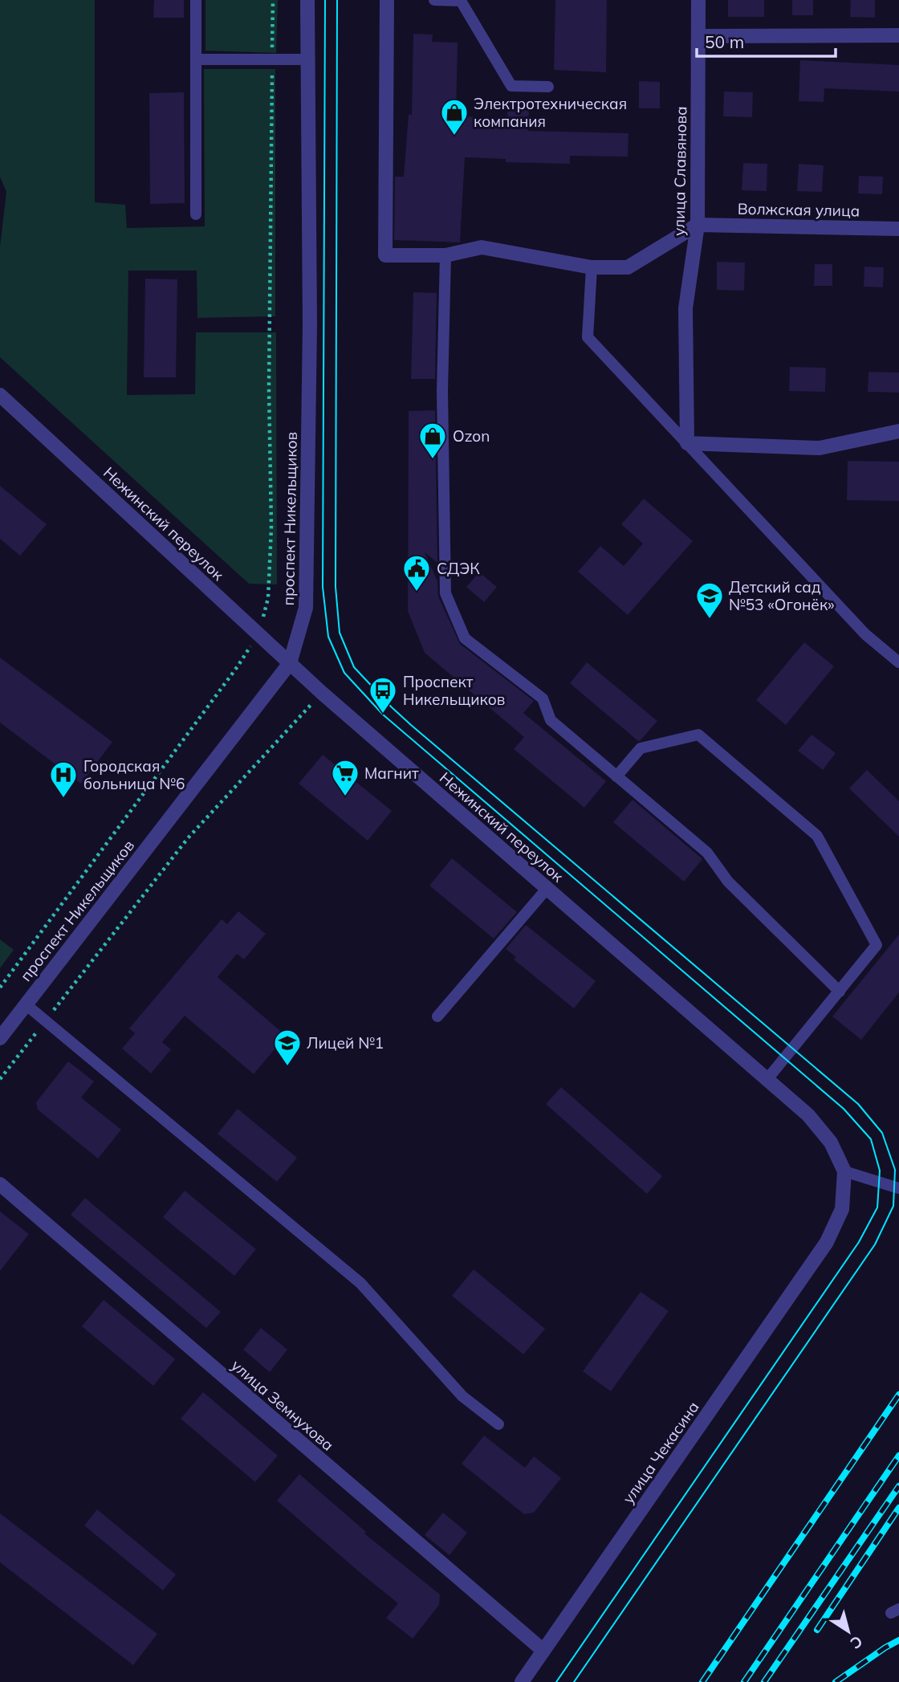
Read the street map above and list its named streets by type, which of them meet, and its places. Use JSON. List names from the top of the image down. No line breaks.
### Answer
{"streets":{"street":["улица Славянова","Волжская улица","проспект Никельщиков","Нежинский переулок","улица Земнухова","улица Чекасина"]},"crossings":[["улица Славянова","Волжская улица"],["проспект Никельщиков","Нежинский переулок"],["Нежинский переулок","улица Чекасина"],["улица Земнухова","улица Чекасина"]],"places":{"shop":["Электротехническая компания","Ozon"],"public building":["СДЭК"],"school or university":["Детский сад №53 «Огонёк»","Лицей №1"],"bus stop":["Проспект Никельщиков"],"supermarket":["Магнит"],"hospital":["Городская больница №6"]},"scale_bar":"50 m","north":"bottom right"}
